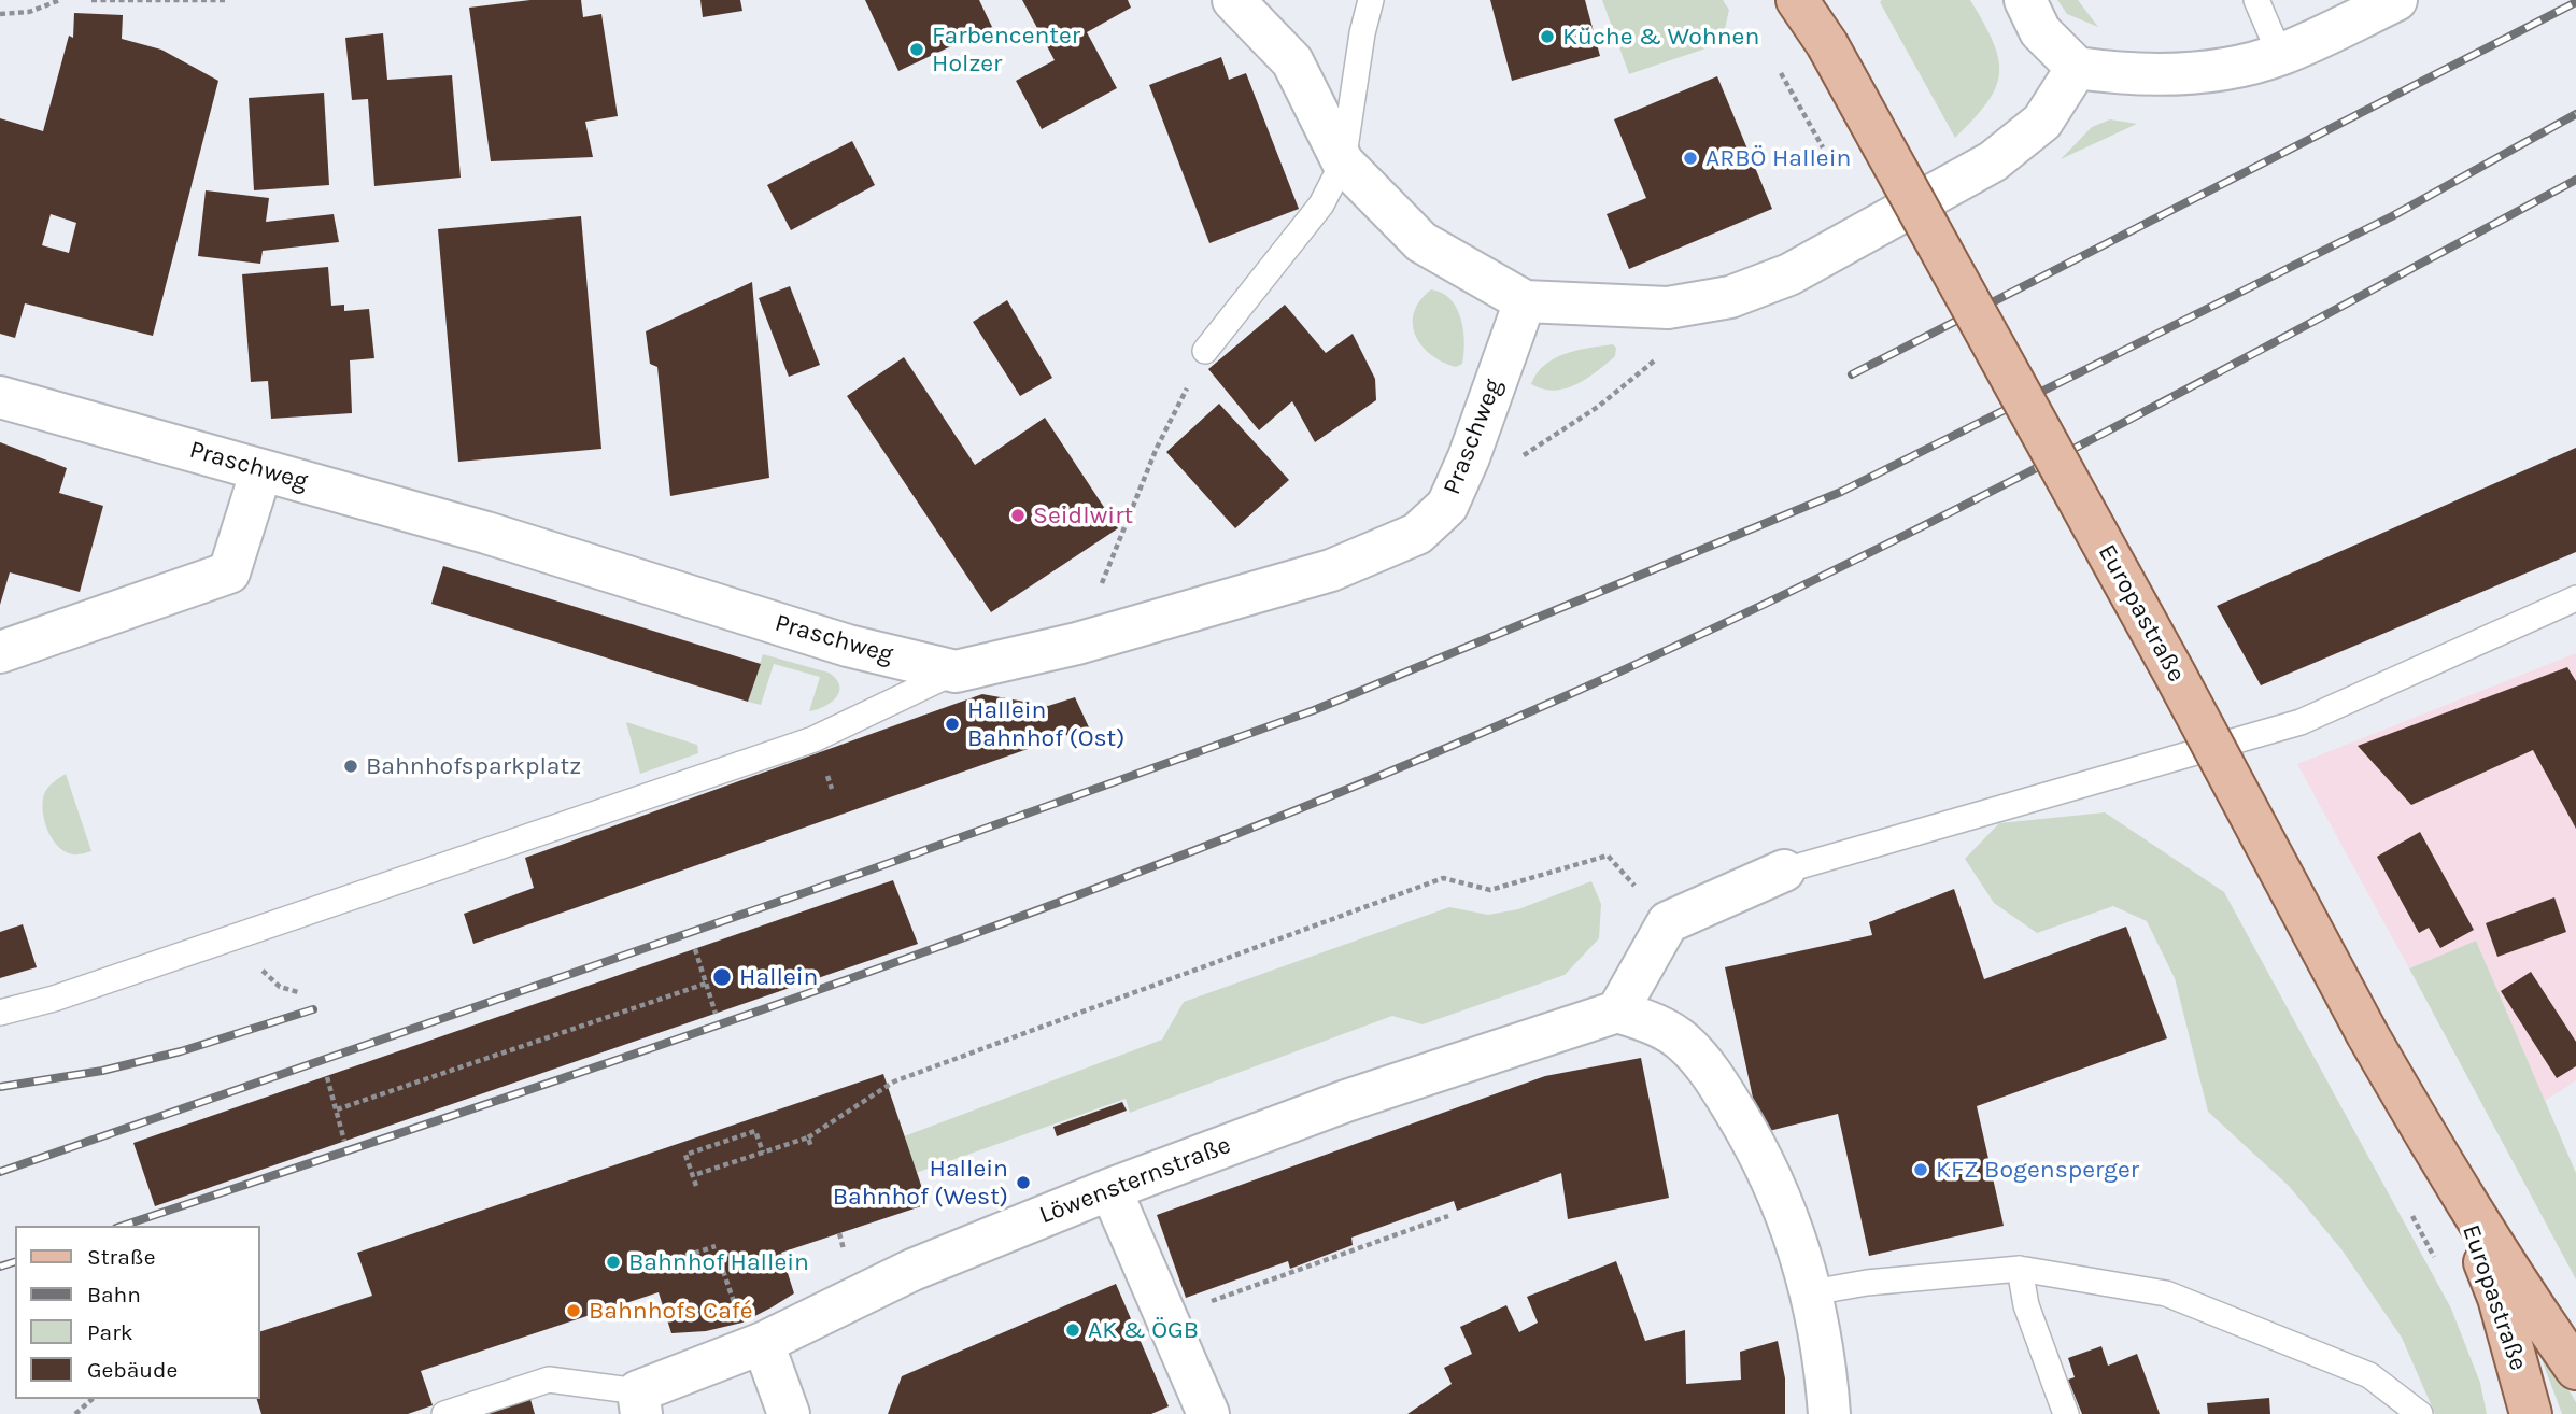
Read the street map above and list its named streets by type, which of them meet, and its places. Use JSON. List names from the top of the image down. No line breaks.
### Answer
{"streets":{"main road":["Europastraße"],"street":["Praschweg","Löwensternstraße"]},"places":["Küche & Wohnen","Farbencenter Holzer","ARBÖ Hallein","Seidlwirt","Hallein Bahnhof (Ost)","Bahnhofsparkplatz","Hallein","KFZ Bogensperger","Hallein Bahnhof (West)","Bahnhof Hallein","Bahnhofs Café","AK & ÖGB"],"legend":["Straße","Bahn","Park","Gebäude"]}
